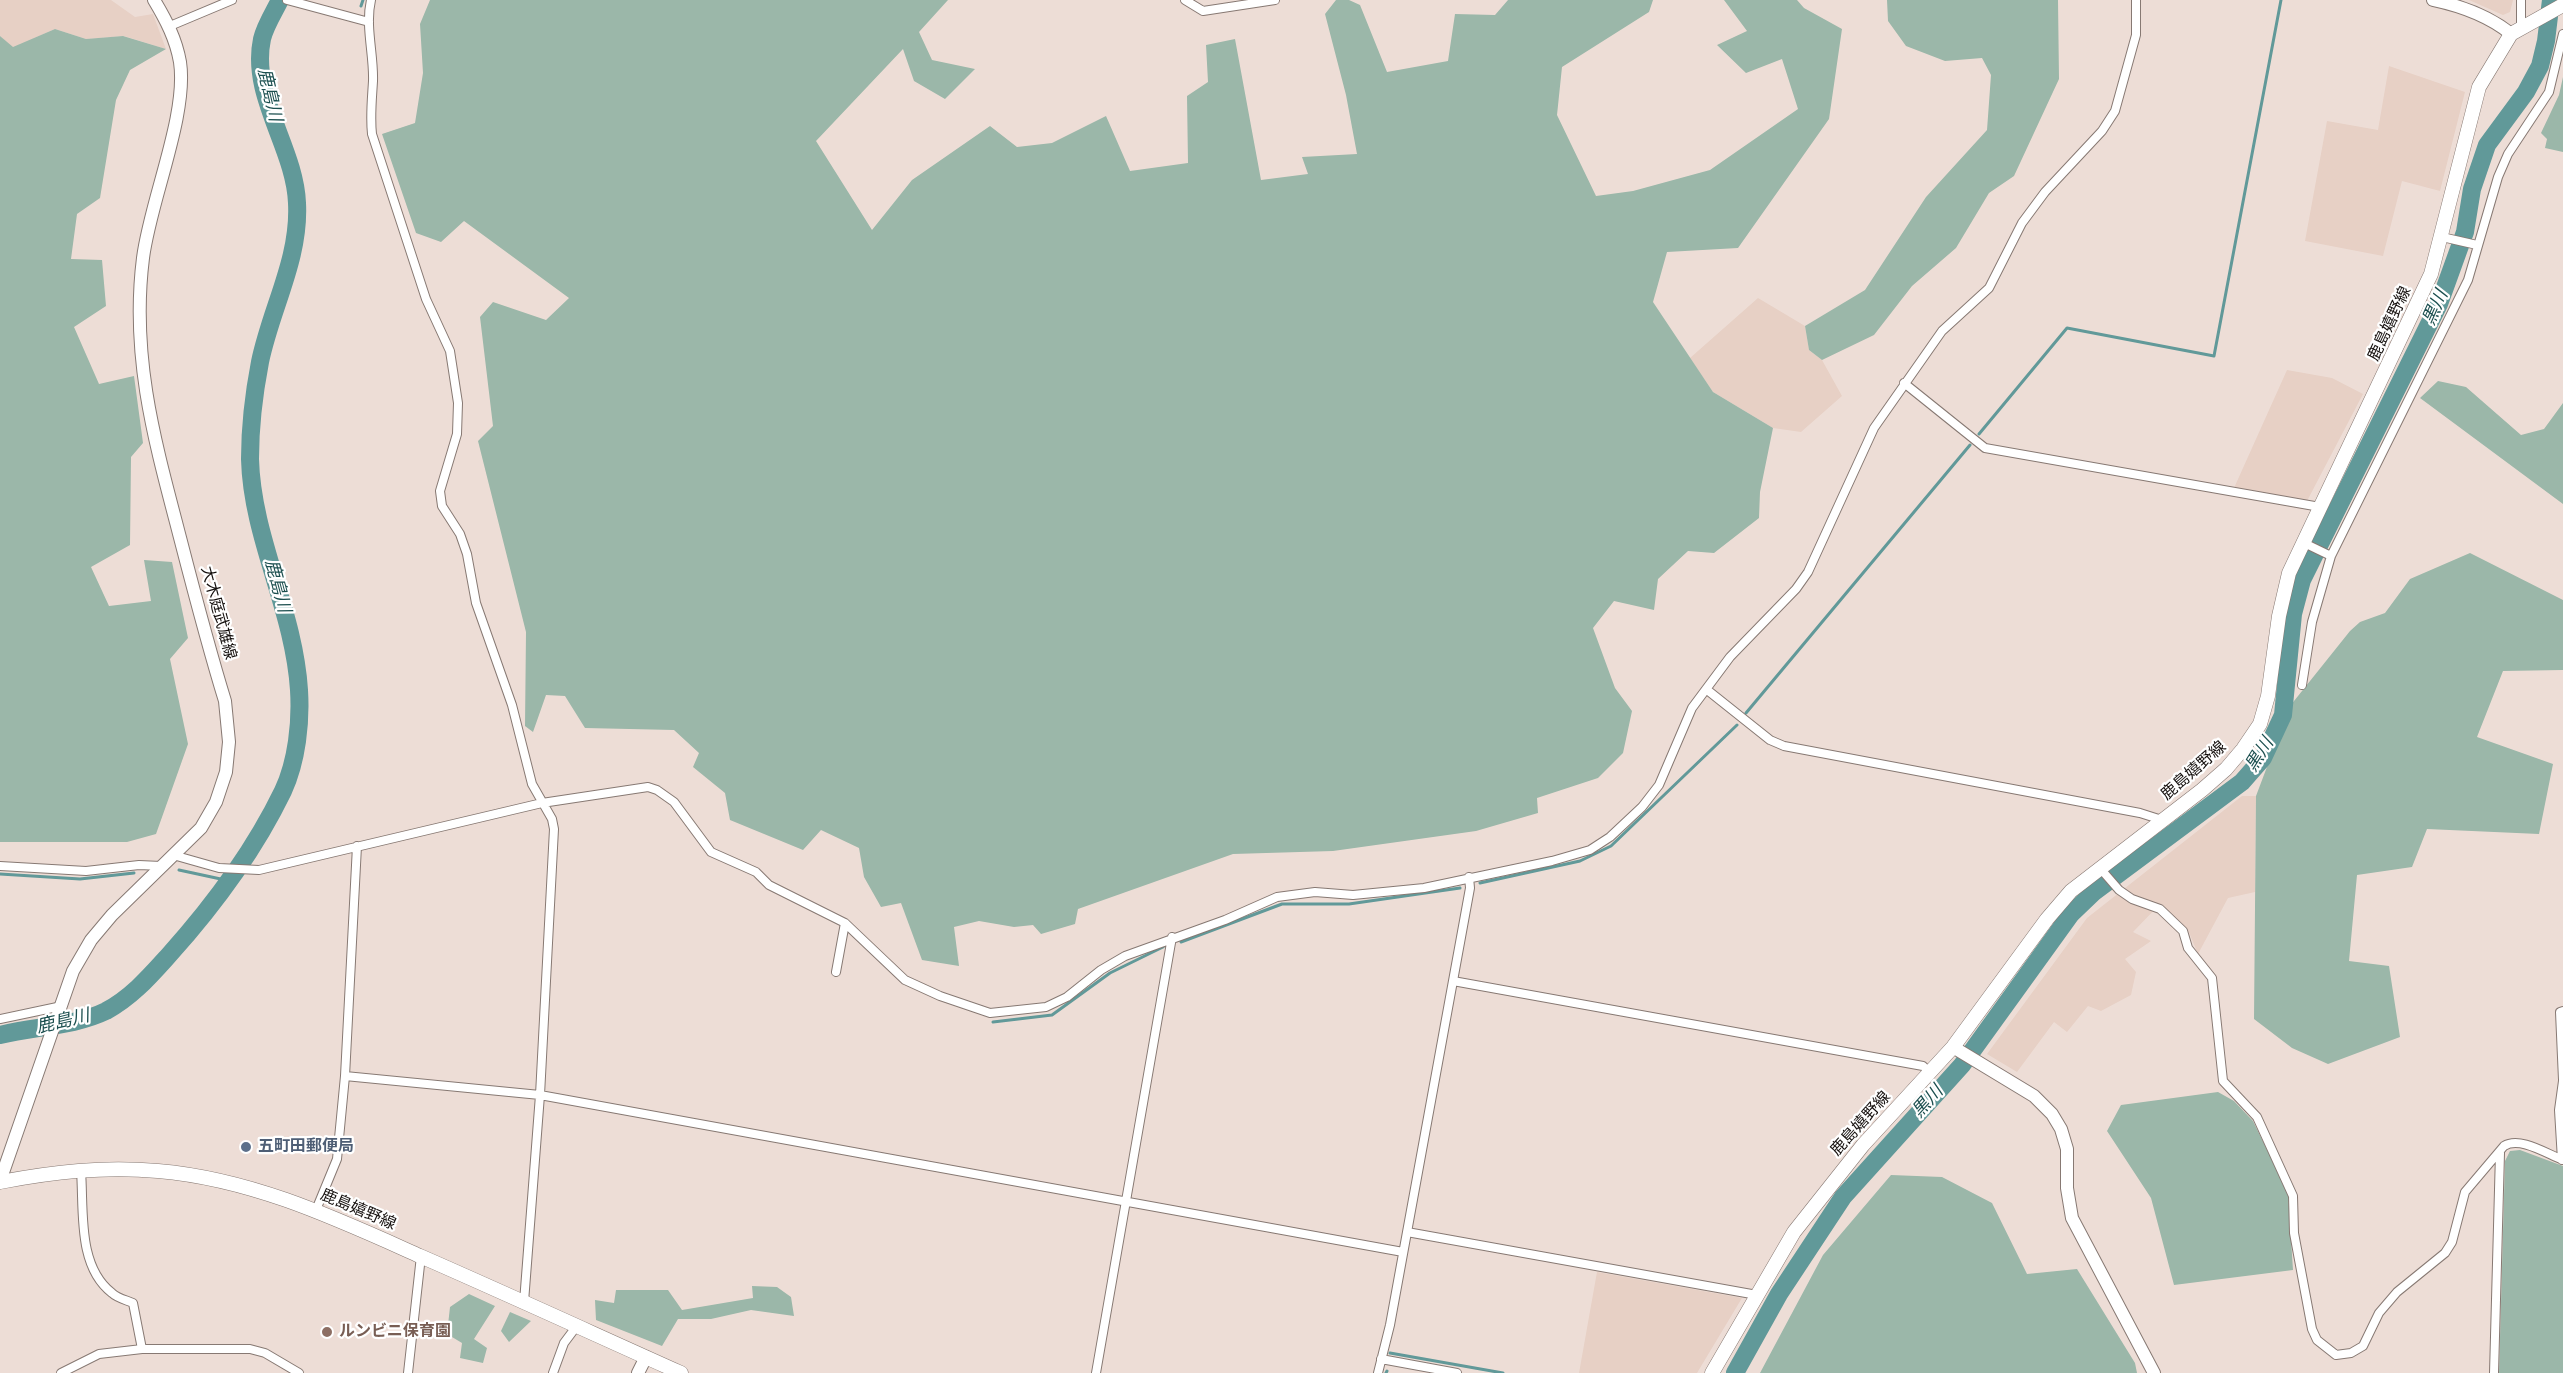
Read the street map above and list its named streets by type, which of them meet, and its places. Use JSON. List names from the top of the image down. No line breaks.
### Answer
{"streets":{"main road":["鹿島嬉野線","大木庭武雄線"]},"crossings":[["鹿島嬉野線","大木庭武雄線"]],"water":["鹿島川","黒川"],"places":["五町田郵便局","ルンビニ保育園"]}
